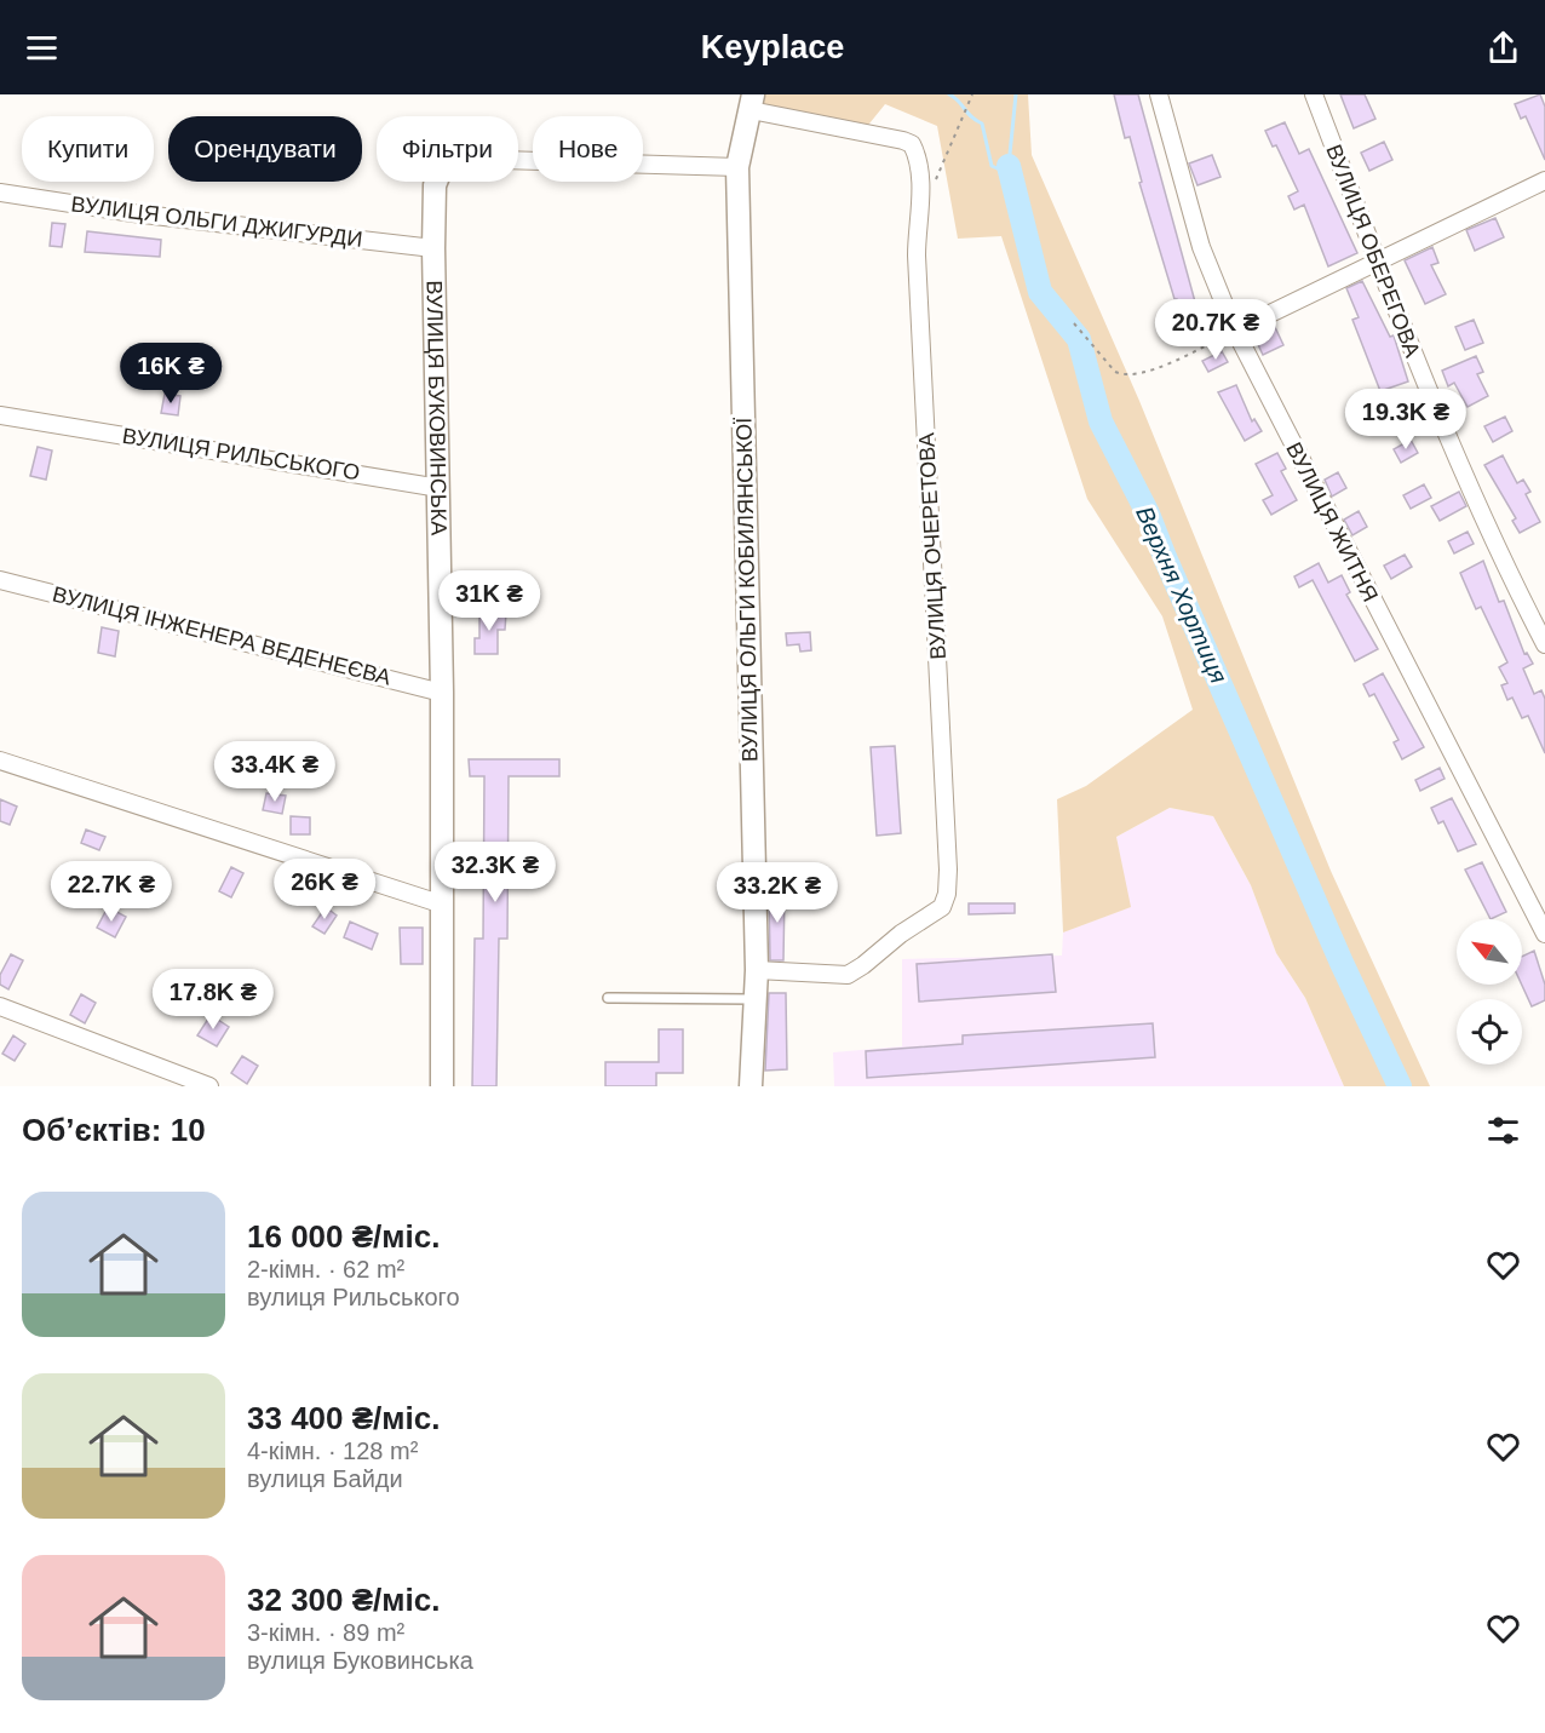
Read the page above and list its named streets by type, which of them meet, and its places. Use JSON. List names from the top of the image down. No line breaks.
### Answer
{"streets":{"street":["ВУЛИЦЯ ОЛЬГИ ДЖИГУРДИ","ВУЛИЦЯ ОБЕРЕГОВА","ВУЛИЦЯ БУКОВИНСЬКА","ВУЛИЦЯ РИЛЬСЬКОГО","ВУЛИЦЯ ЖИТНЯ","ВУЛИЦЯ ОЧЕРЕТОВА","ВУЛИЦЯ ОЛЬГИ КОБИЛЯНСЬКОЇ","ВУЛИЦЯ ІНЖЕНЕРА ВЕДЕНЕЄВА"]},"crossings":[["ВУЛИЦЯ ОЛЬГИ ДЖИГУРДИ","ВУЛИЦЯ БУКОВИНСЬКА"],["ВУЛИЦЯ БУКОВИНСЬКА","ВУЛИЦЯ РИЛЬСЬКОГО"],["ВУЛИЦЯ БУКОВИНСЬКА","ВУЛИЦЯ ІНЖЕНЕРА ВЕДЕНЕЄВА"],["ВУЛИЦЯ ОЧЕРЕТОВА","ВУЛИЦЯ ОЛЬГИ КОБИЛЯНСЬКОЇ"]],"water":["Верхня Хортиця"],"north":"top left","page":{"header":"Keyplace","chip":["Купити","Орендувати","Фільтри","Нове"],"price":["20.7K ₴","16K ₴","19.3K ₴","31K ₴","33.4K ₴","32.3K ₴","26K ₴","22.7K ₴","33.2K ₴","17.8K ₴"],"heading":"Об’єктів: 10","list":[{"name":"16 000 ₴/міс.","note":"2-кімн. · 62 m² · вулиця Рильського"},{"name":"33 400 ₴/міс.","note":"4-кімн. · 128 m² · вулиця Байди"},{"name":"32 300 ₴/міс.","note":"3-кімн. · 89 m² · вулиця Буковинська"}]}}
